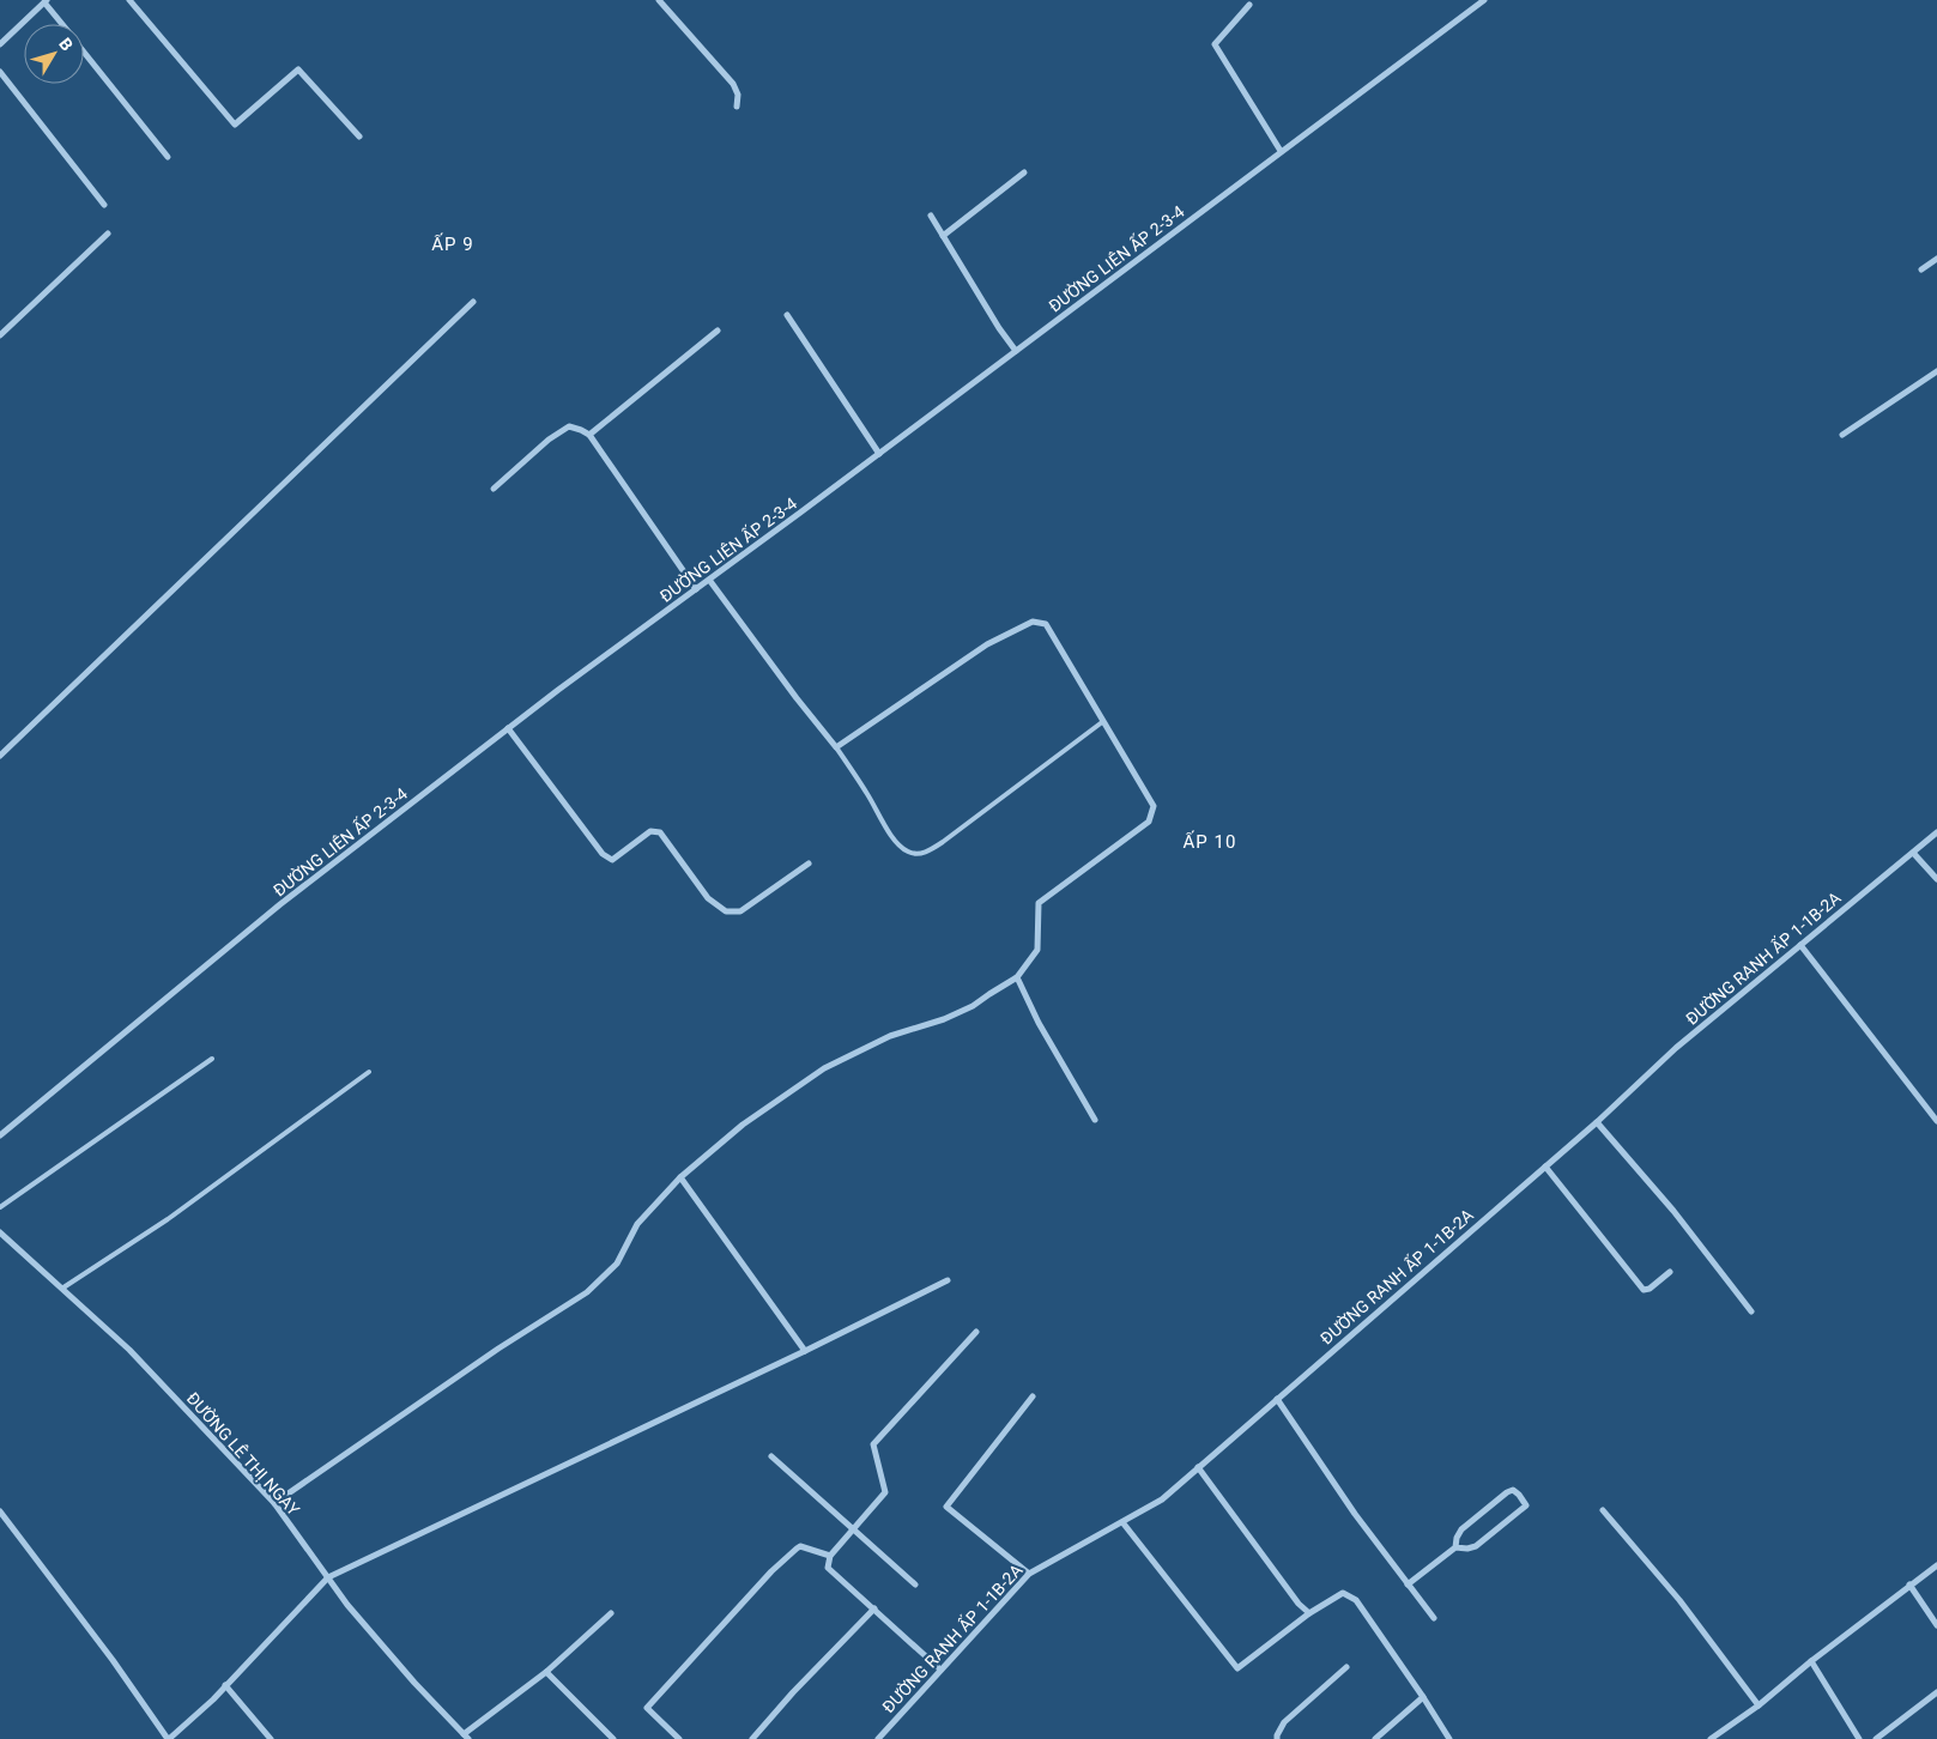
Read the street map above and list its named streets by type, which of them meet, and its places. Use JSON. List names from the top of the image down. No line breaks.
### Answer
{"streets":{"street":["ĐƯỜNG LIÊN ẤP 2-3-4","ĐƯỜNG RANH ẤP 1-1B-2A","ĐƯỜNG LÊ THỊ NGAY"]},"districts":["ẤP 9","ẤP 10"],"north":"top right"}
